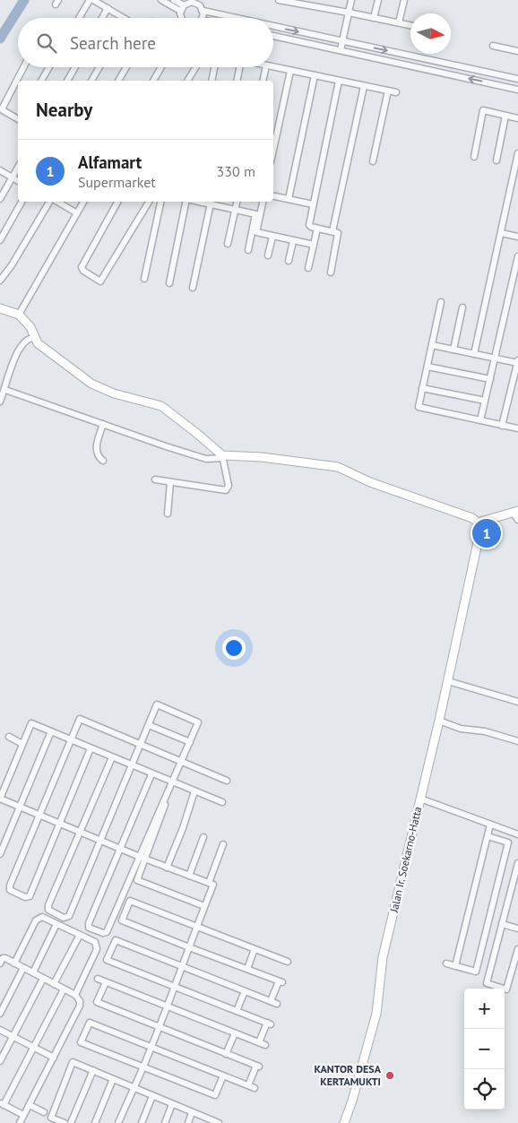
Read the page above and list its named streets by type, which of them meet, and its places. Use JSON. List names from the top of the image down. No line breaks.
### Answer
{"streets":{"main road":["Jalan Ir. Soekarno-Hatta"]},"places":["KANTOR DESA KERTAMUKTI"],"north":"right","page":{"search":"Search here","heading":"Nearby","list":[{"mark":"1","name":"Alfamart","note":"Supermarket","value":"330 m"}],"pins":"1","map_buttons":["+","−"]}}
